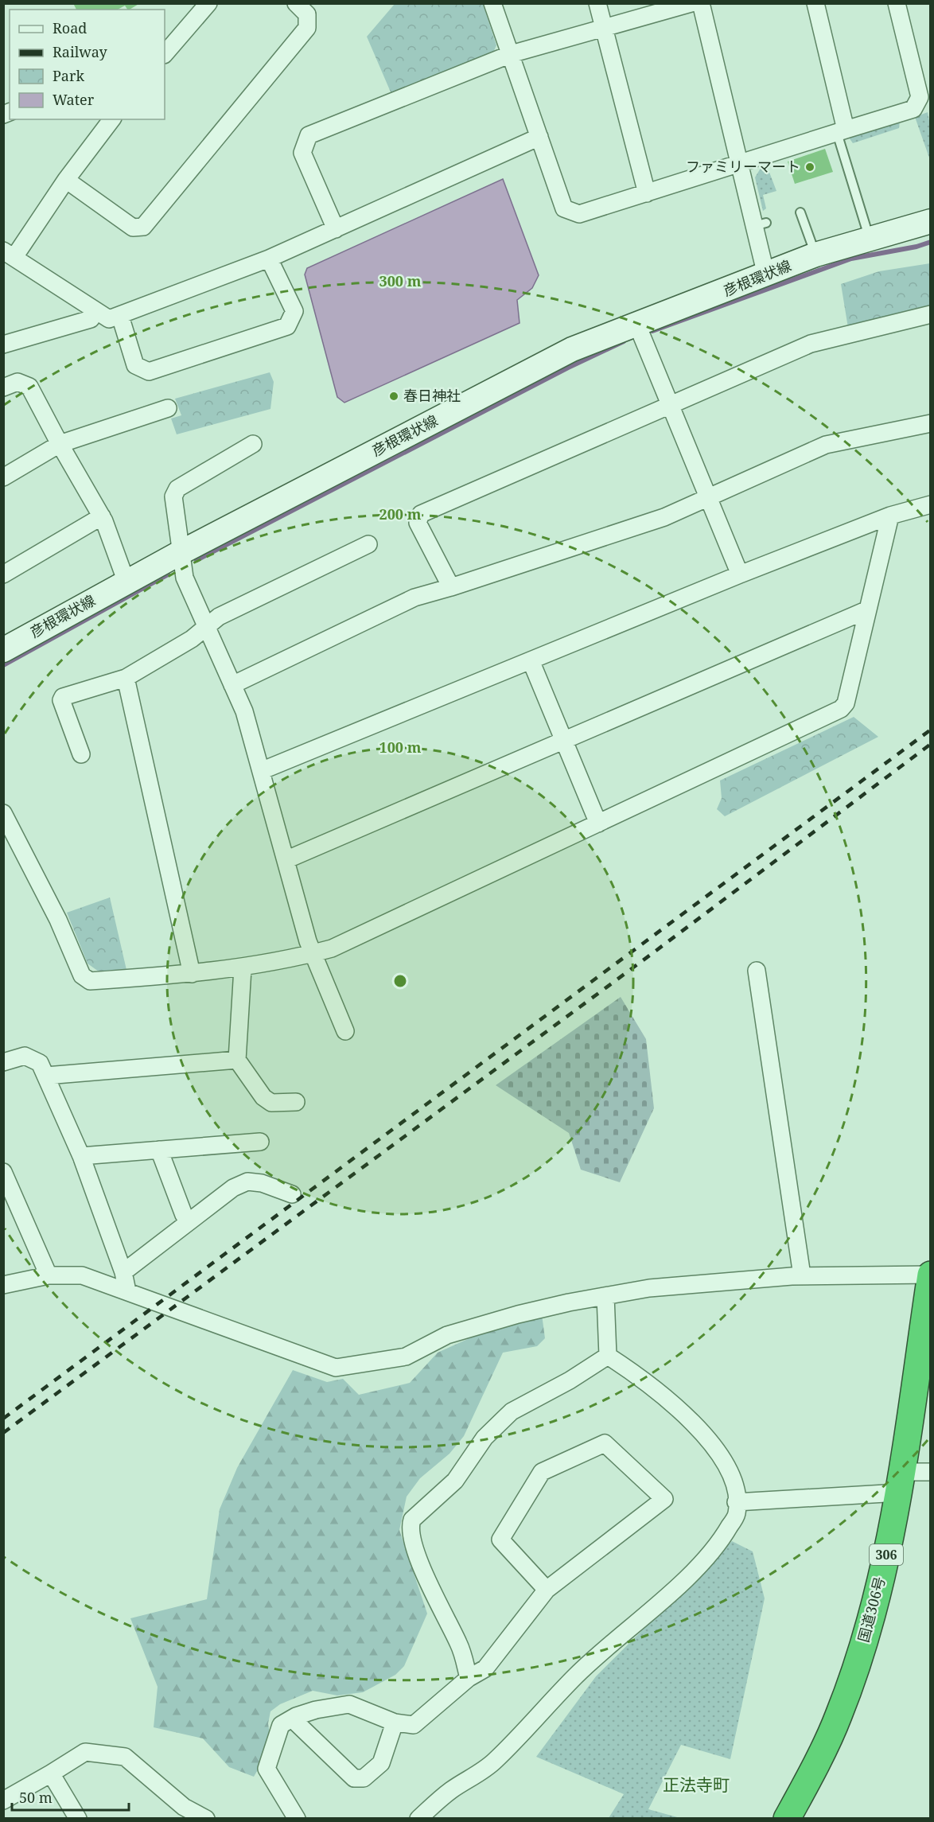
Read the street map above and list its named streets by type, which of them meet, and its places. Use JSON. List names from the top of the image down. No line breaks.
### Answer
{"streets":{"highway":["306","国道306号"],"main road":["彦根環状線"]},"districts":["正法寺町"],"places":["ファミリーマート","春日神社"],"legend":["Road","Railway","Park","Water"],"scale_bar":"50 m","rings":["300 m","200 m","100 m"]}
